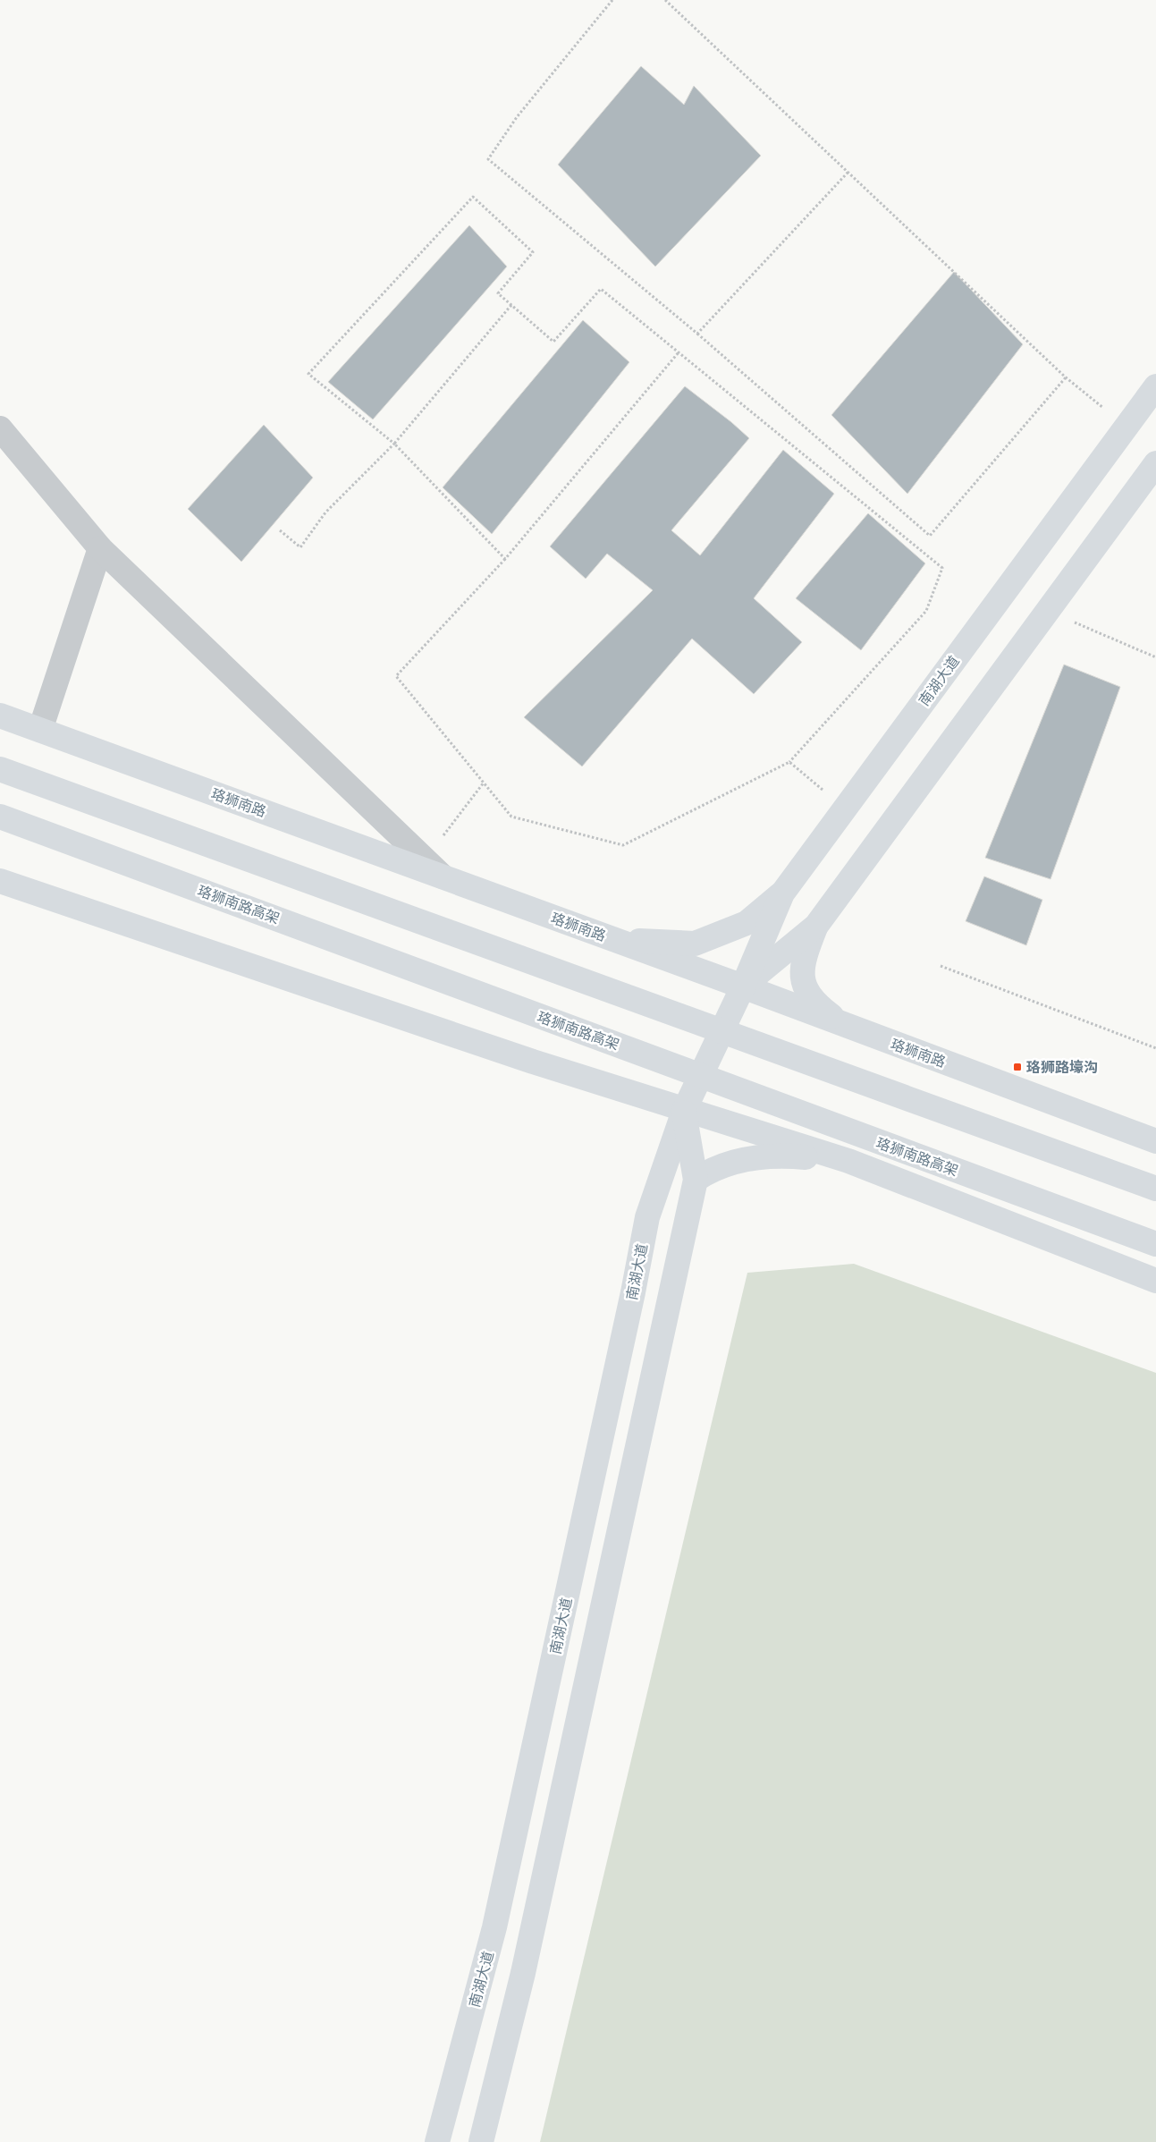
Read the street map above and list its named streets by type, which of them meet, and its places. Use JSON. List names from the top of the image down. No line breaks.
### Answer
{"streets":{"main road":["南湖大道","珞狮南路","珞狮南路高架"]},"crossings":[["南湖大道","珞狮南路"]],"places":{"transit":["珞狮路壕沟"]}}
